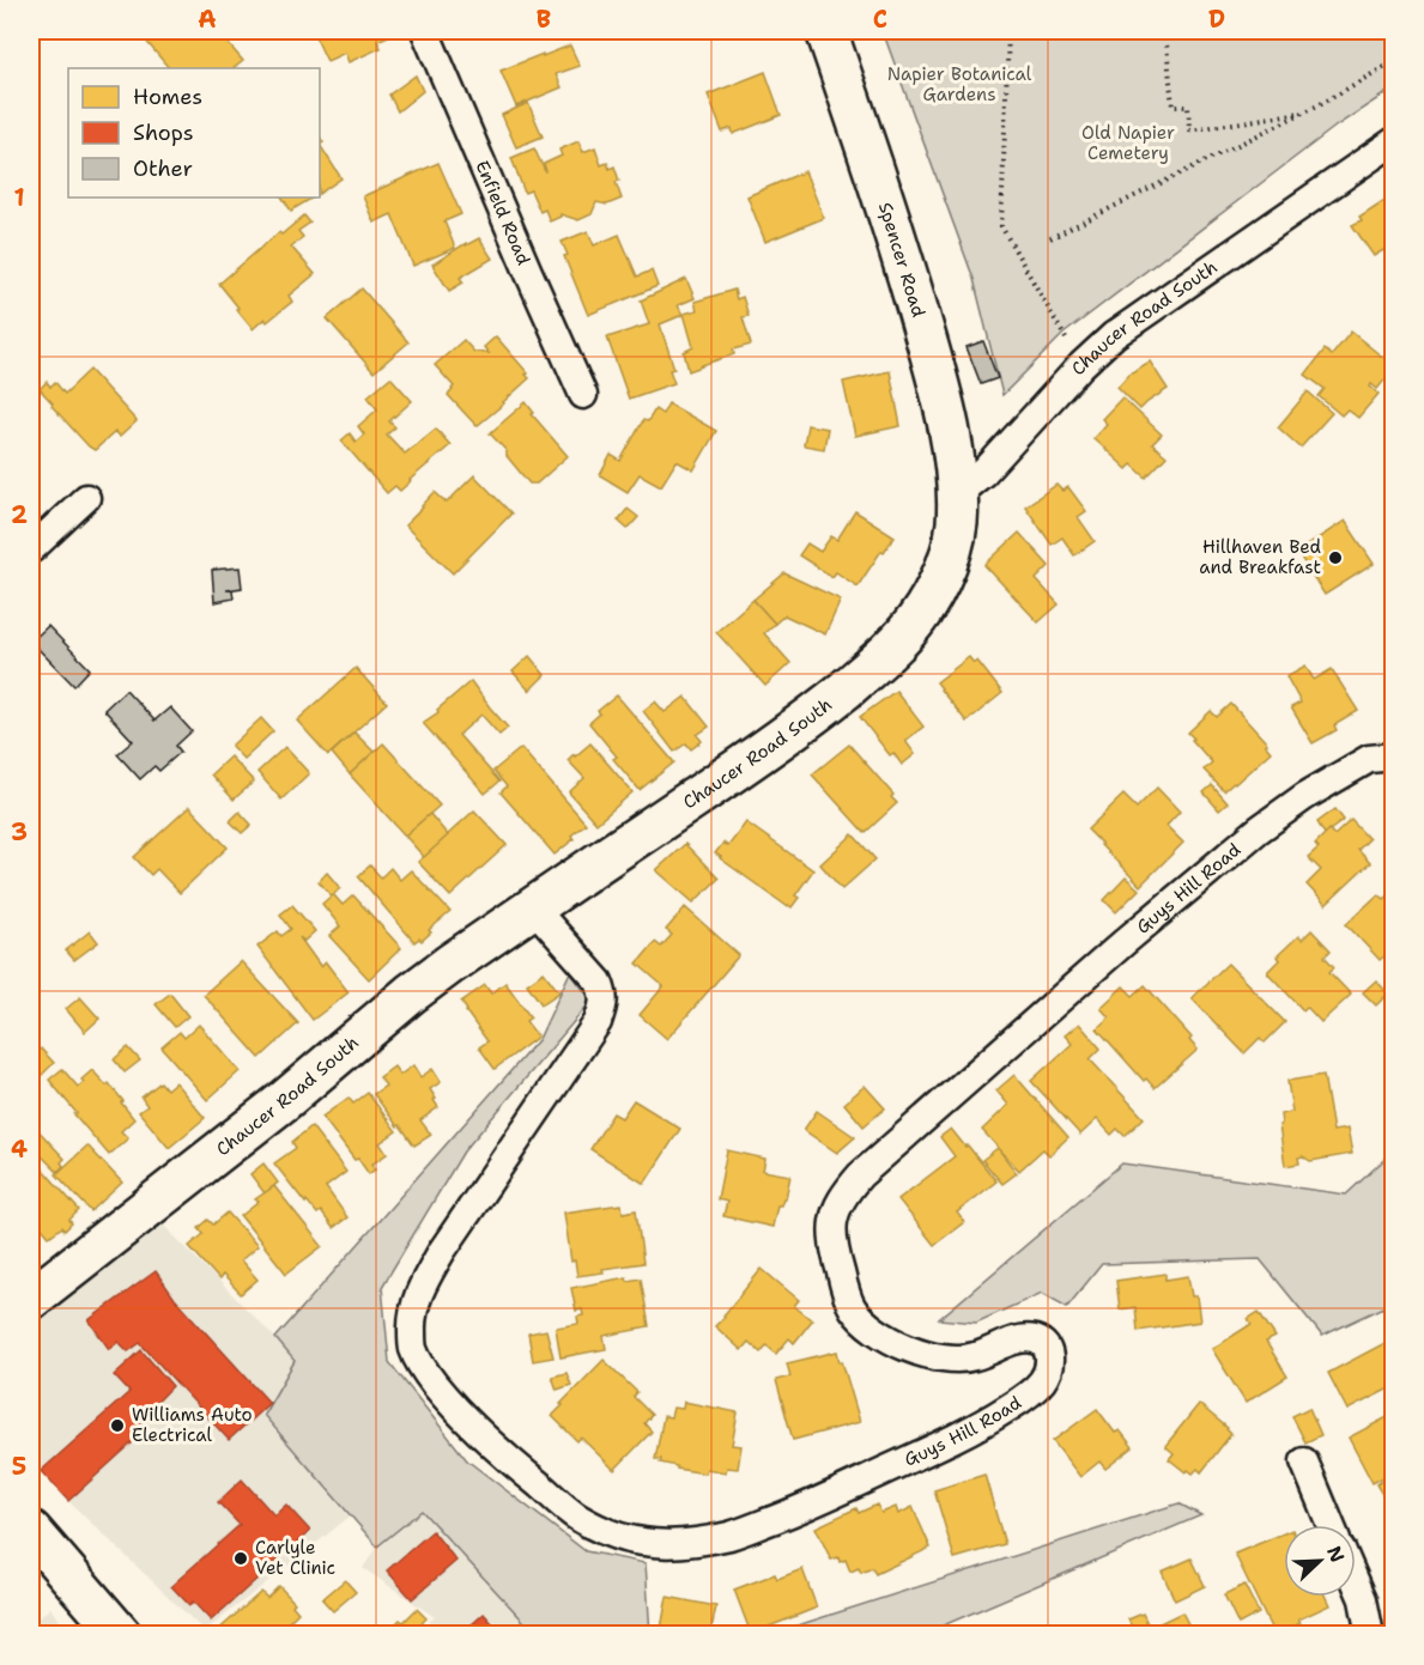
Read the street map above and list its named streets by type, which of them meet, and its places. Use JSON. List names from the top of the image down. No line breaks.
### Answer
{"streets":{"street":["Enfield Road","Spencer Road","Chaucer Road South","Guys Hill Road"]},"crossings":[["Spencer Road","Chaucer Road South"],["Chaucer Road South","Guys Hill Road"]],"parks":["Napier Botanical Gardens","Old Napier Cemetery"],"places":["Hillhaven Bed and Breakfast","Williams Auto Electrical","Carlyle Vet Clinic"],"legend":["Homes","Shops","Other"],"north":"top right","grid":{"columns":["A","B","C","D"],"rows":["1","2","3","4","5"]}}
